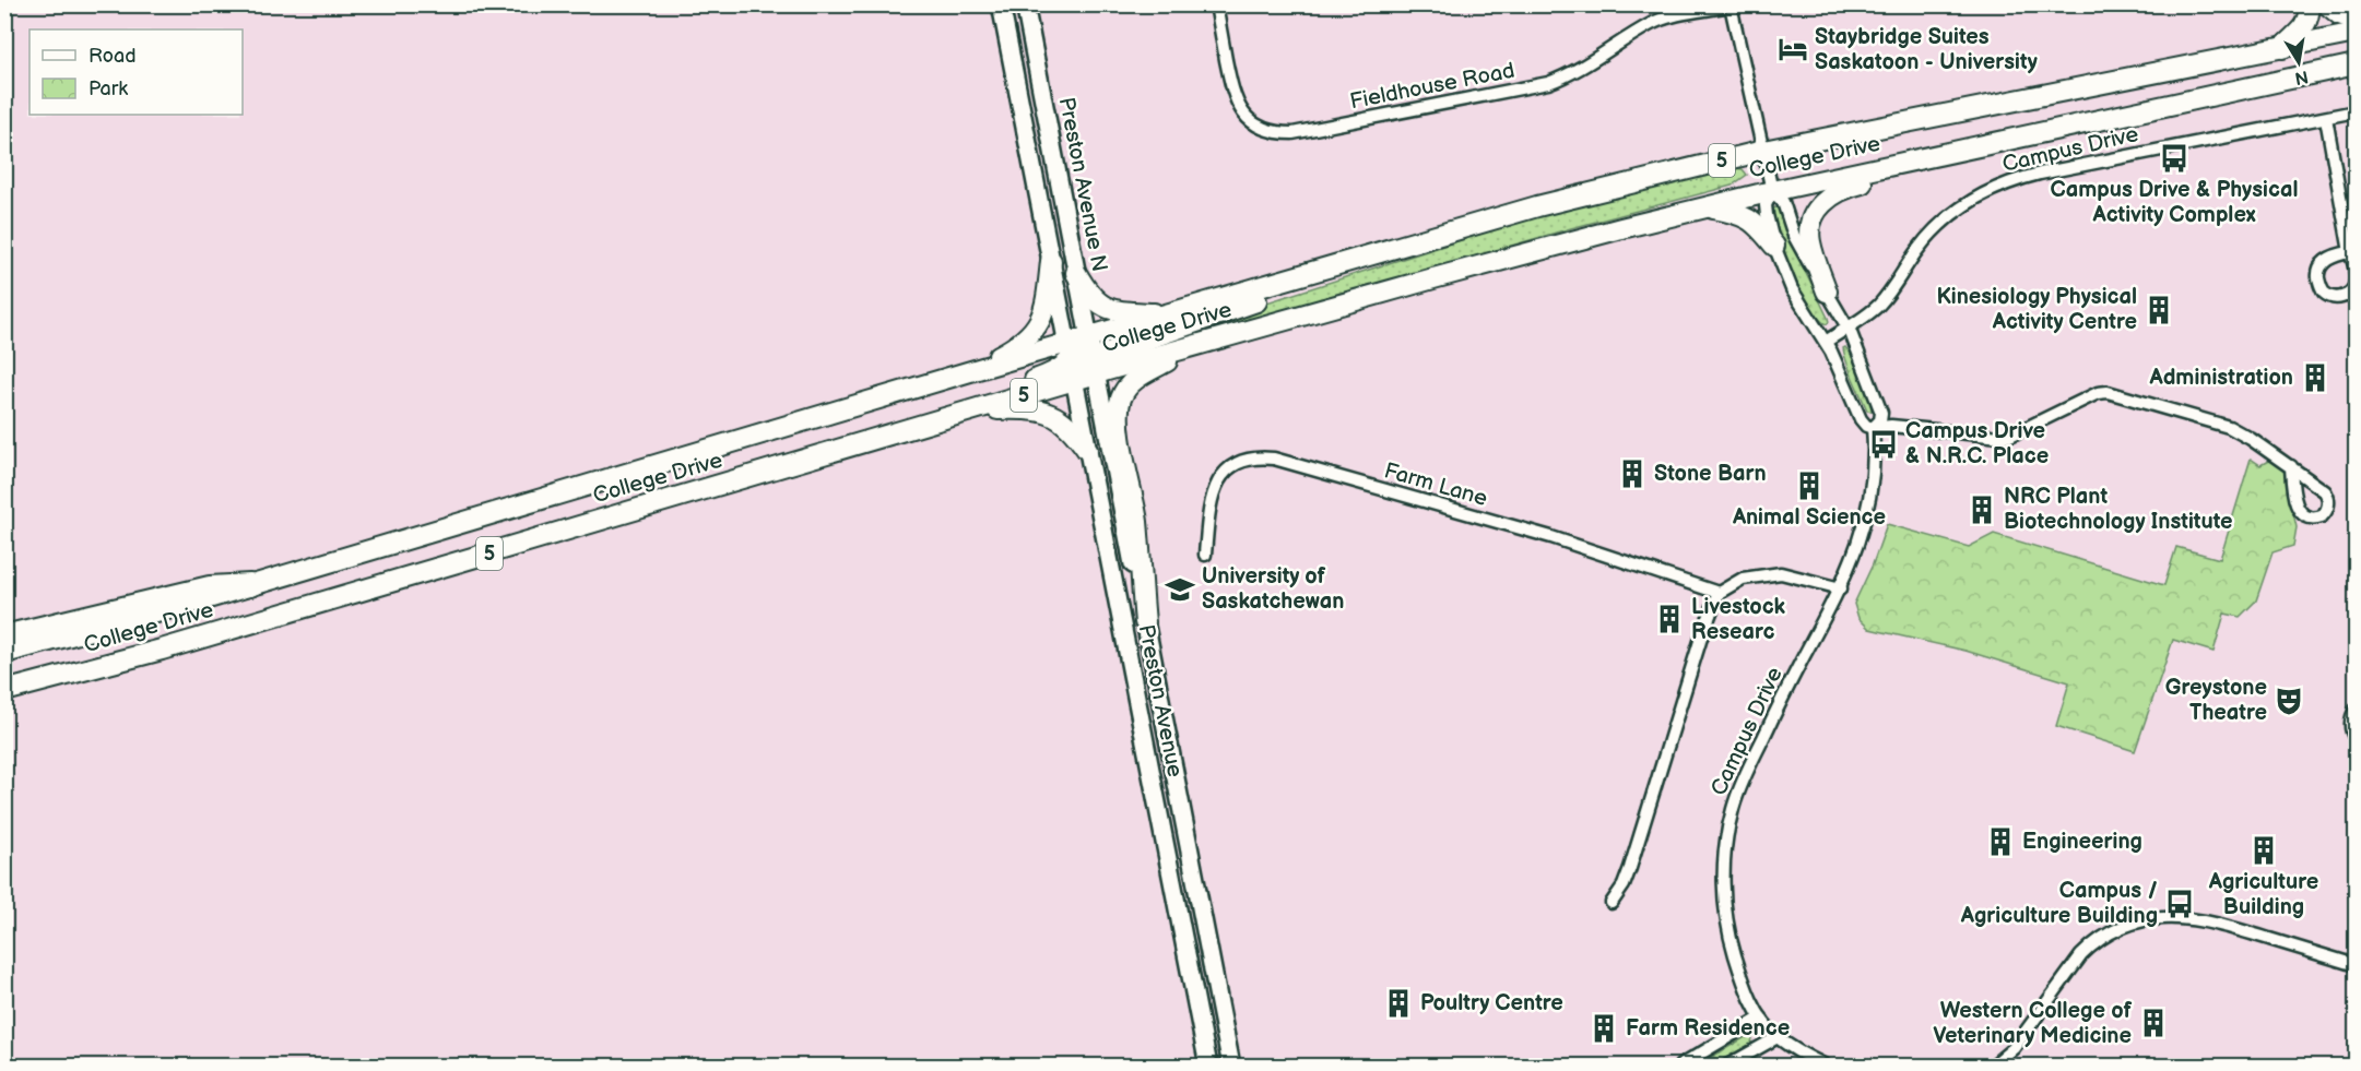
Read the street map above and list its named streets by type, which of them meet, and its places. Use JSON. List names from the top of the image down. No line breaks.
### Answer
{"streets":{"main road":["College Drive","5","Preston Avenue N","Preston Avenue"],"street":["Fieldhouse Road","Campus Drive","Farm Lane"]},"crossings":[["Fieldhouse Road","Campus Drive"],["Campus Drive","College Drive"],["College Drive","Preston Avenue N"],["College Drive","Preston Avenue"],["Preston Avenue N","Preston Avenue"]],"places":{"hotel":["Staybridge Suites Saskatoon - University"],"bus stop":["Campus Drive & Physical Activity Complex","Campus Drive & N.R.C. Place","Campus / Agriculture Building"],"building":["Kinesiology Physical Activity Centre","Administration","Stone Barn","Animal Science","NRC Plant Biotechnology Institute","Livestock Researc","Engineering","Agriculture Building","Poultry Centre","Western College of Veterinary Medicine","Farm Residence"],"school or university":["University of Saskatchewan"],"theatre":["Greystone Theatre"]},"legend":["Road","Park"],"north":"bottom"}
